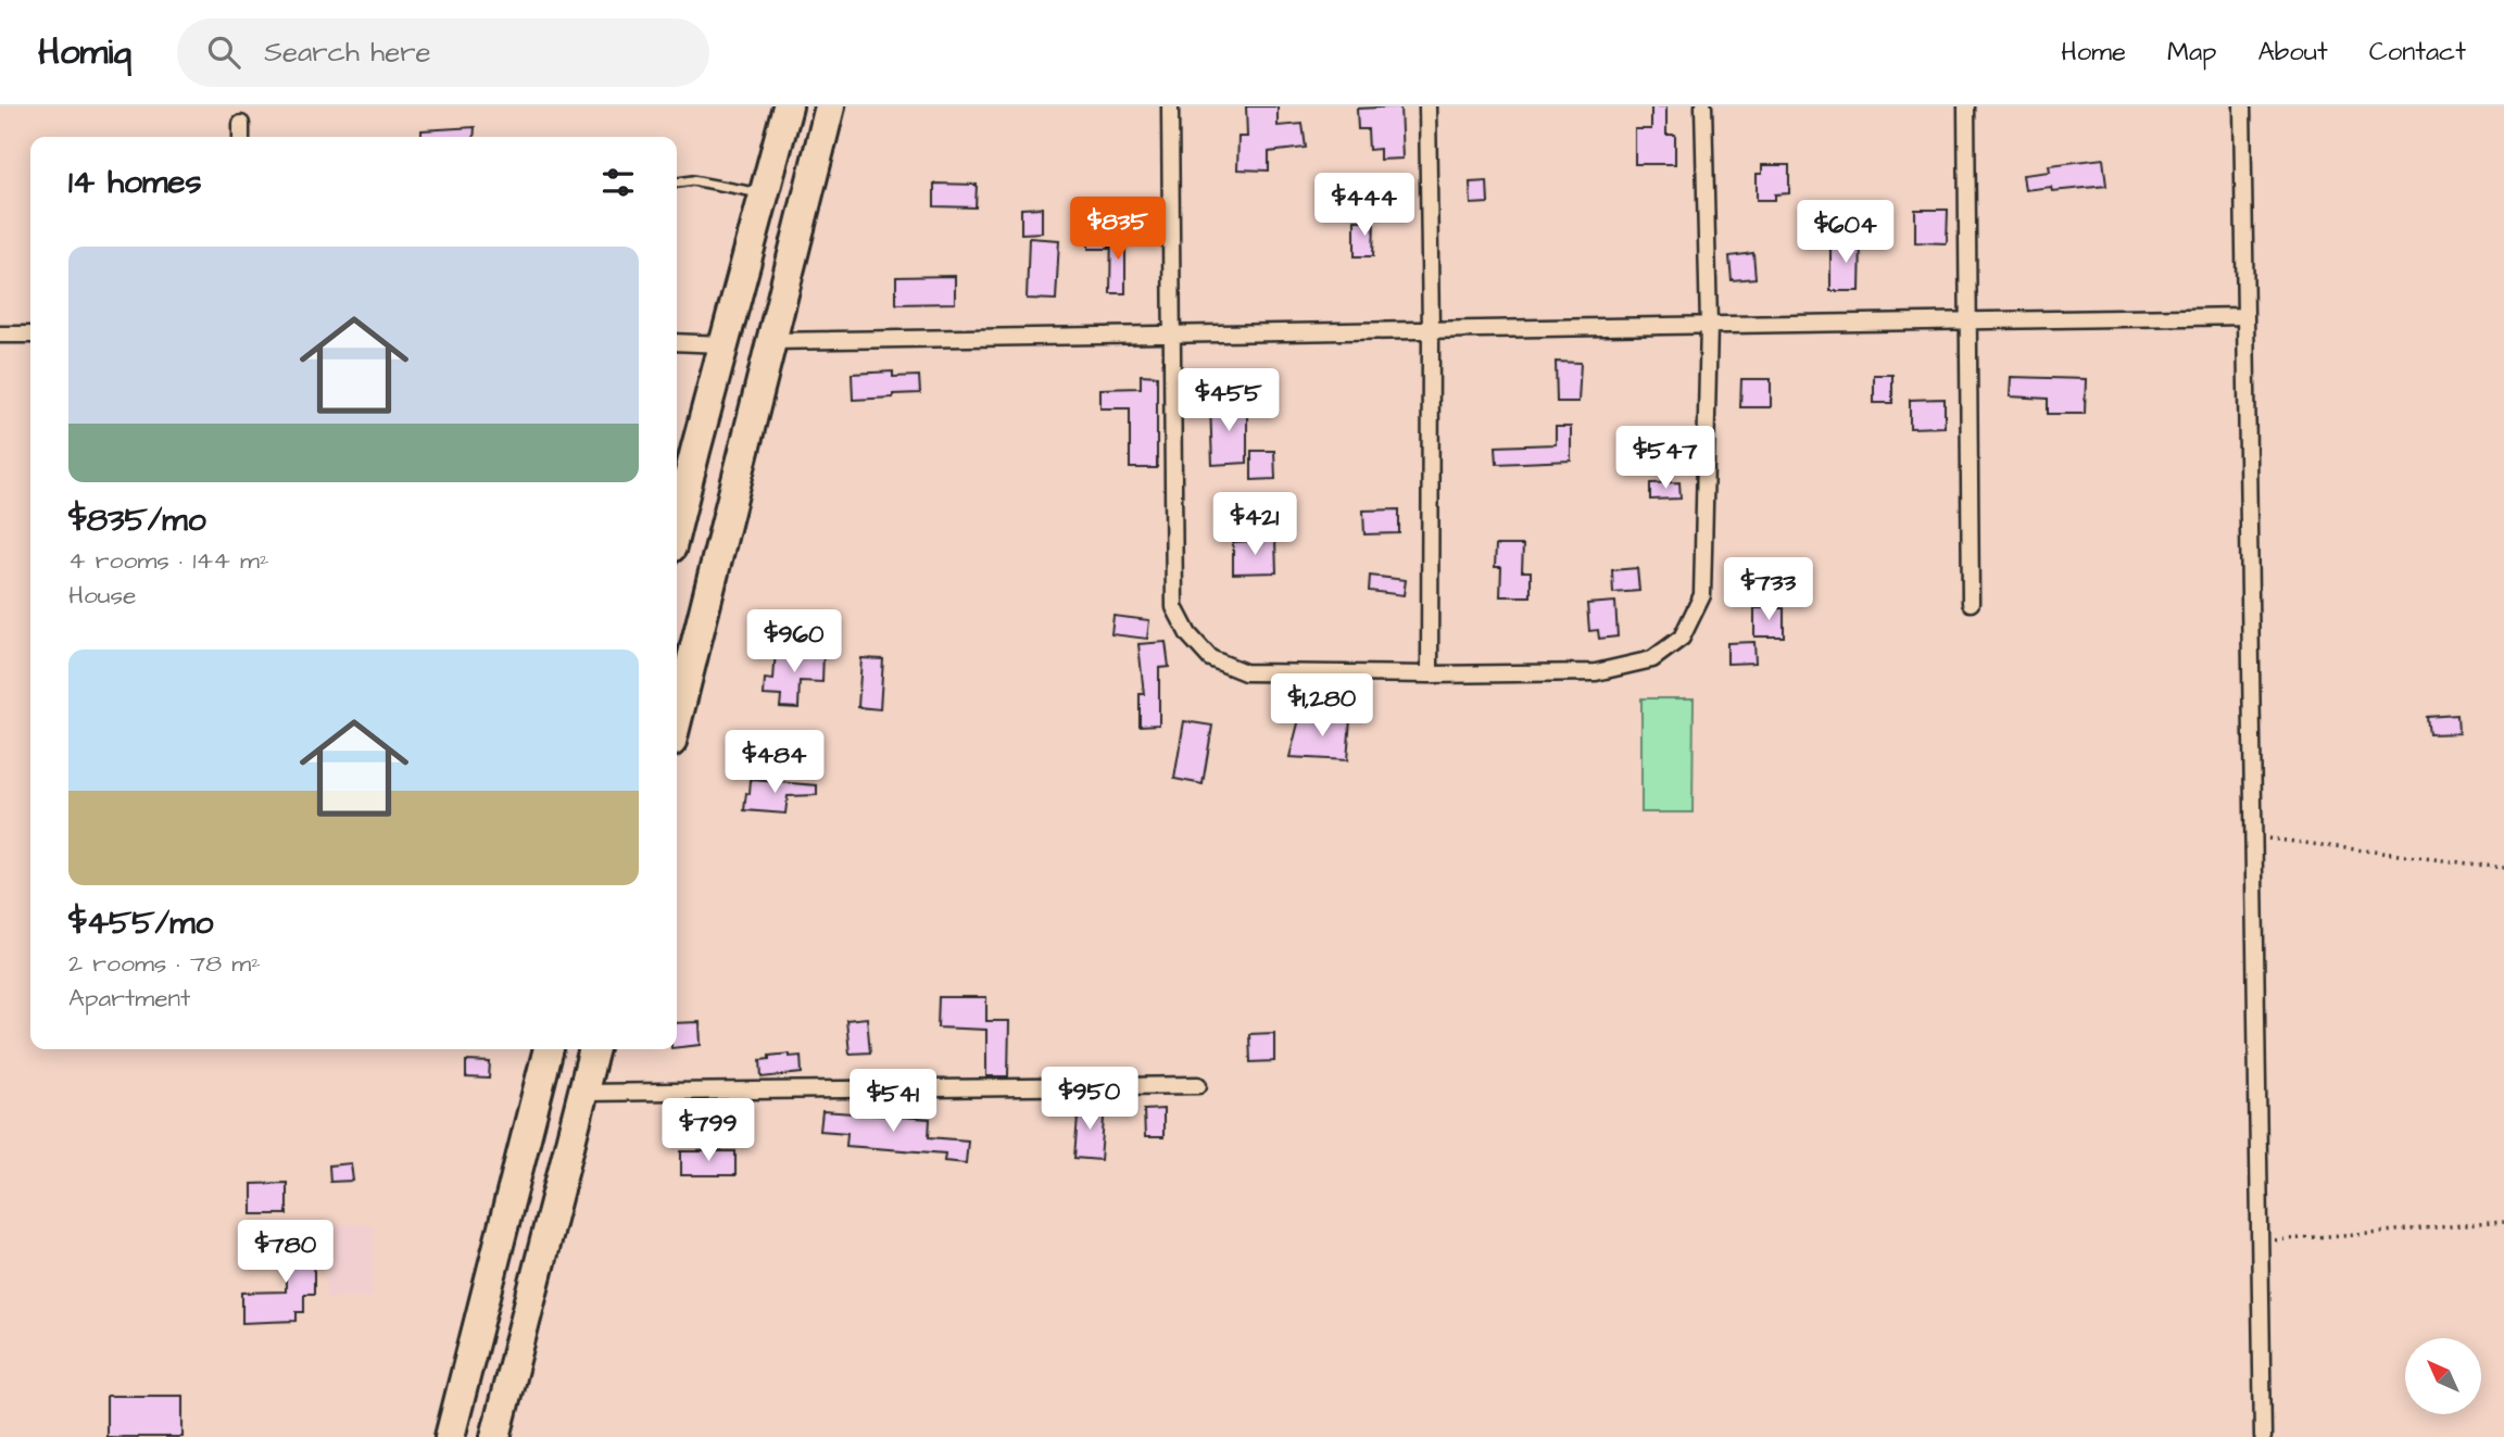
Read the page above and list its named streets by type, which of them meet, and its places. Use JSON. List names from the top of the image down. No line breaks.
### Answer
{"north":"top left","page":{"header":"Homiq","search":"Search here","nav":["Home","Map","About","Contact"],"heading":"14 homes","price":["$444","$835","$604","$455","$547","$421","$733","$960","$1,280","$484","$950","$541","$799","$780"],"list":[{"name":"$835/mo","note":"4 rooms · 144 m² · House"},{"name":"$455/mo","note":"2 rooms · 78 m² · Apartment"}]}}
